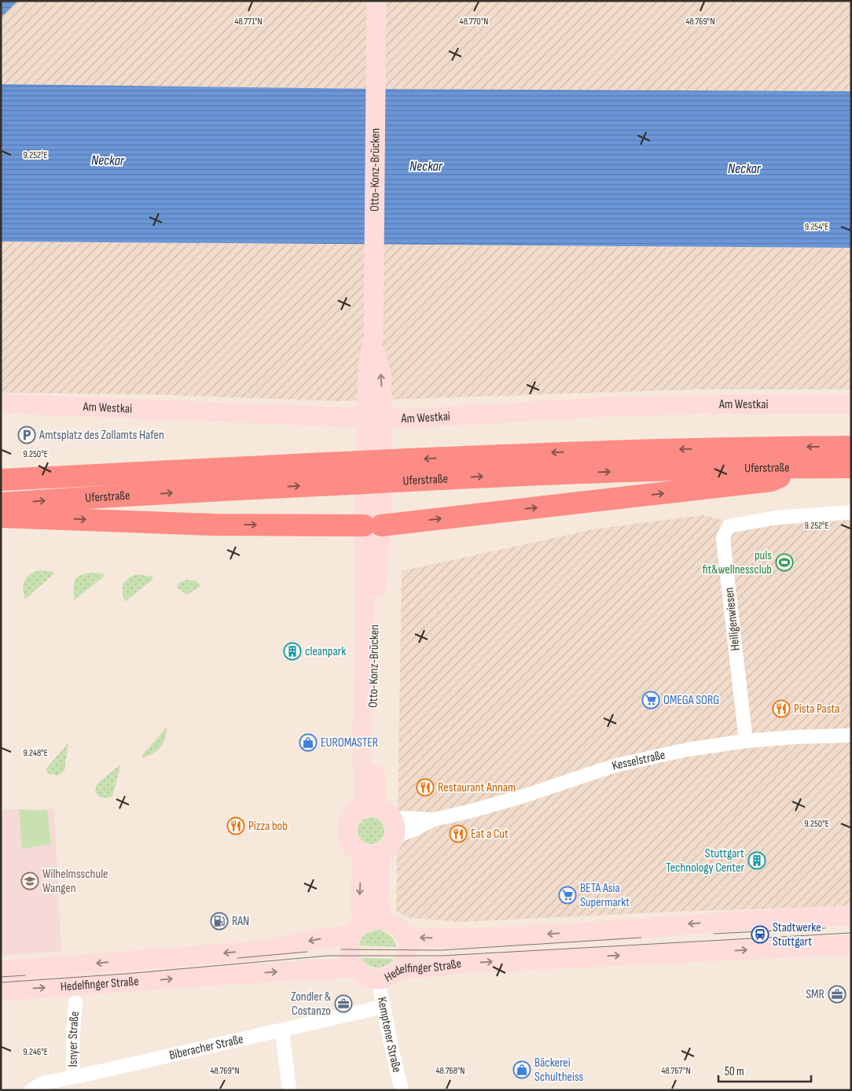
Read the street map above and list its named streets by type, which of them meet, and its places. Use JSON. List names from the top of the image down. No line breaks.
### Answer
{"streets":{"highway":["Uferstraße"],"street":["Otto-Konz-Brücken","Am Westkai","Heiligenwiesen","Kesselstraße","Hedelfinger Straße","Kemptener Straße","Isnyer Straße","Biberacher Straße"]},"crossings":[["Otto-Konz-Brücken","Am Westkai"],["Otto-Konz-Brücken","Kesselstraße"],["Heiligenwiesen","Kesselstraße"],["Hedelfinger Straße","Kemptener Straße"],["Kemptener Straße","Biberacher Straße"],["Isnyer Straße","Biberacher Straße"]],"water":["Neckar"],"places":{"parking":["Amtsplatz des Zollamts Hafen"],"sports":["puls fit&wellnessclub"],"building":["cleanpark","Stuttgart Technology Center"],"supermarket":["OMEGA SORG","BETA Asia Supermarkt"],"restaurant":["Pista Pasta","Restaurant Annam","Pizza bob","Eat a Cut"],"shop":["EUROMASTER","Bäckerei Schultheiss"],"school or university":["Wilhelmsschule Wangen"],"fuel station":["RAN"],"station":["Stadtwerke Stuttgart"],"office":["SMR","Zondler & Costanzo"]},"scale_bar":"50 m","coordinates":["48.769°N","48.771°N","48.770°N","9.252°E","9.254°E","9.250°E","9.248°E","9.246°E","48.768°N","48.767°N"]}
